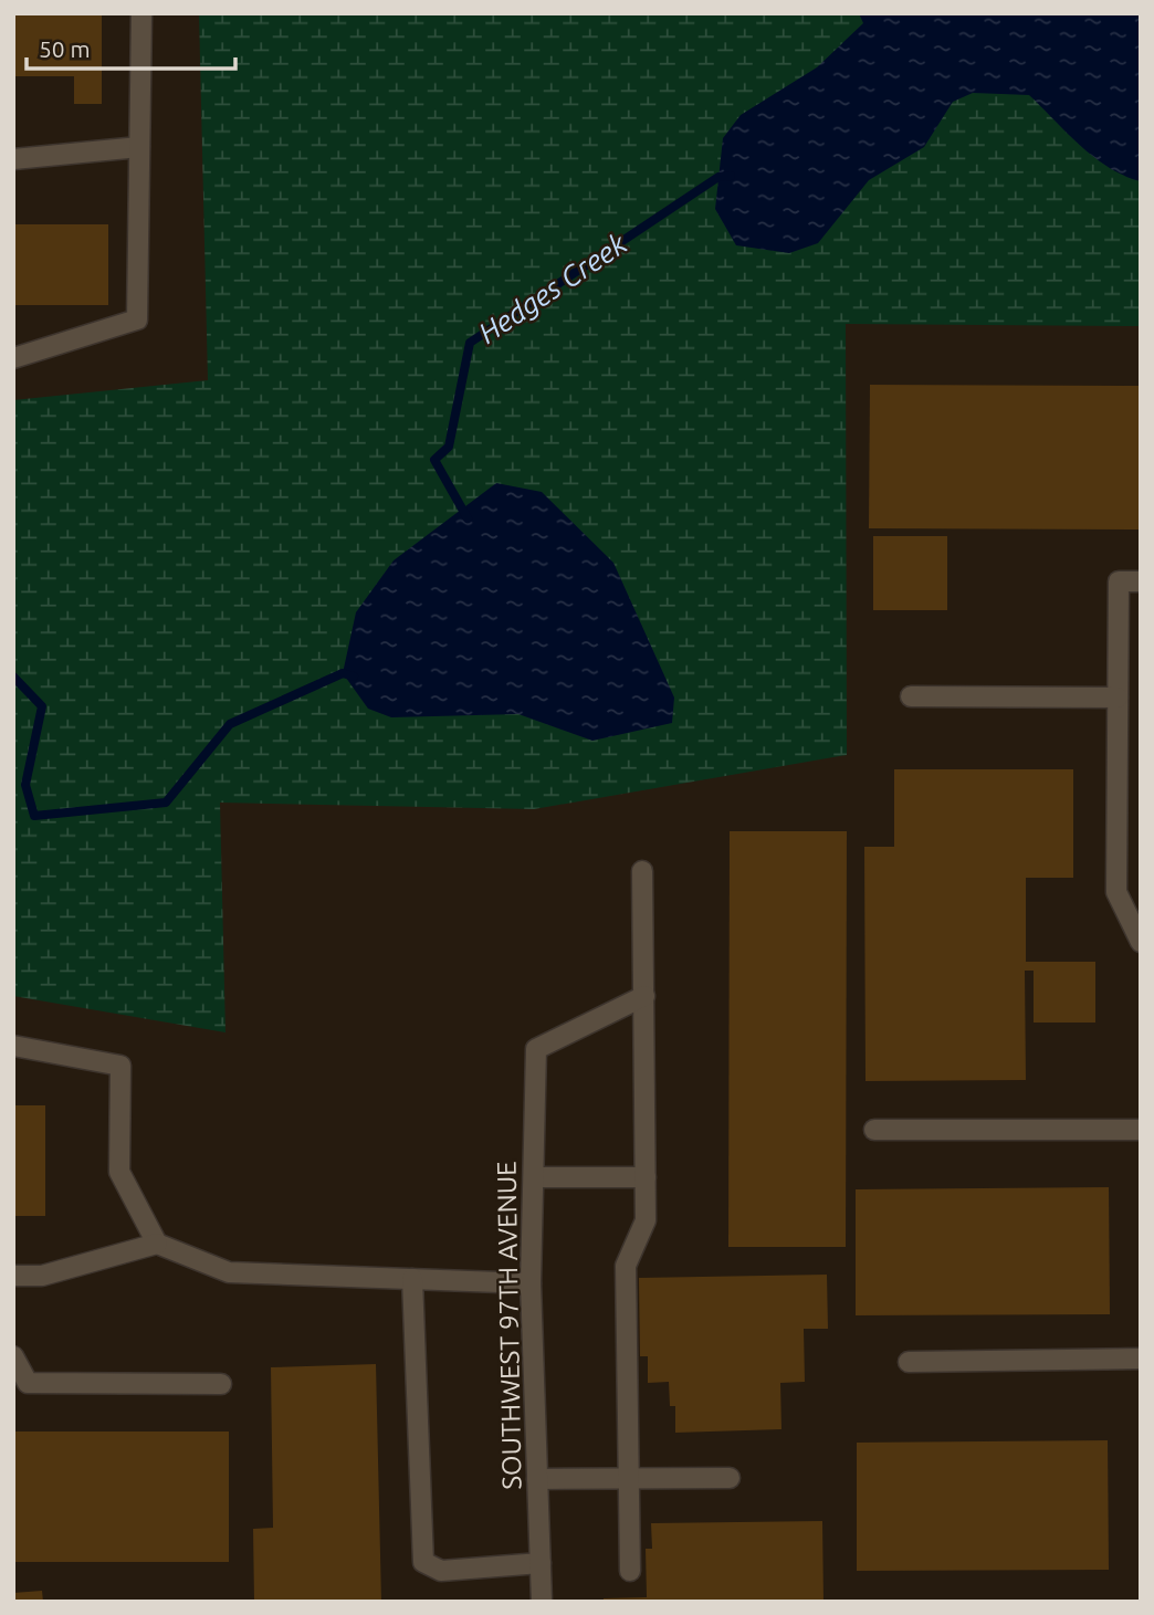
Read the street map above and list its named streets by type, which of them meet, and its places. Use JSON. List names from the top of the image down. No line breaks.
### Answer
{"streets":{"street":["SOUTHWEST 97TH AVENUE"]},"water":["Hedges Creek"],"scale_bar":"50 m"}
